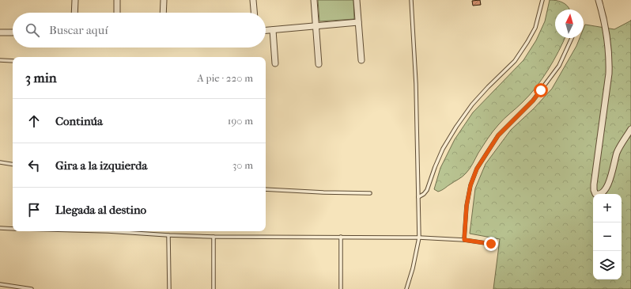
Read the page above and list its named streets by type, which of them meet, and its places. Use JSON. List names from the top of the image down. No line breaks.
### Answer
{"north":"top","page":{"search":"Buscar aquí","heading":["3 min","A pie · 220 m"],"list":[["Continúa","190 m"],["Gira a la izquierda","30 m"],"Llegada al destino"],"map_buttons":["+","−"]}}
